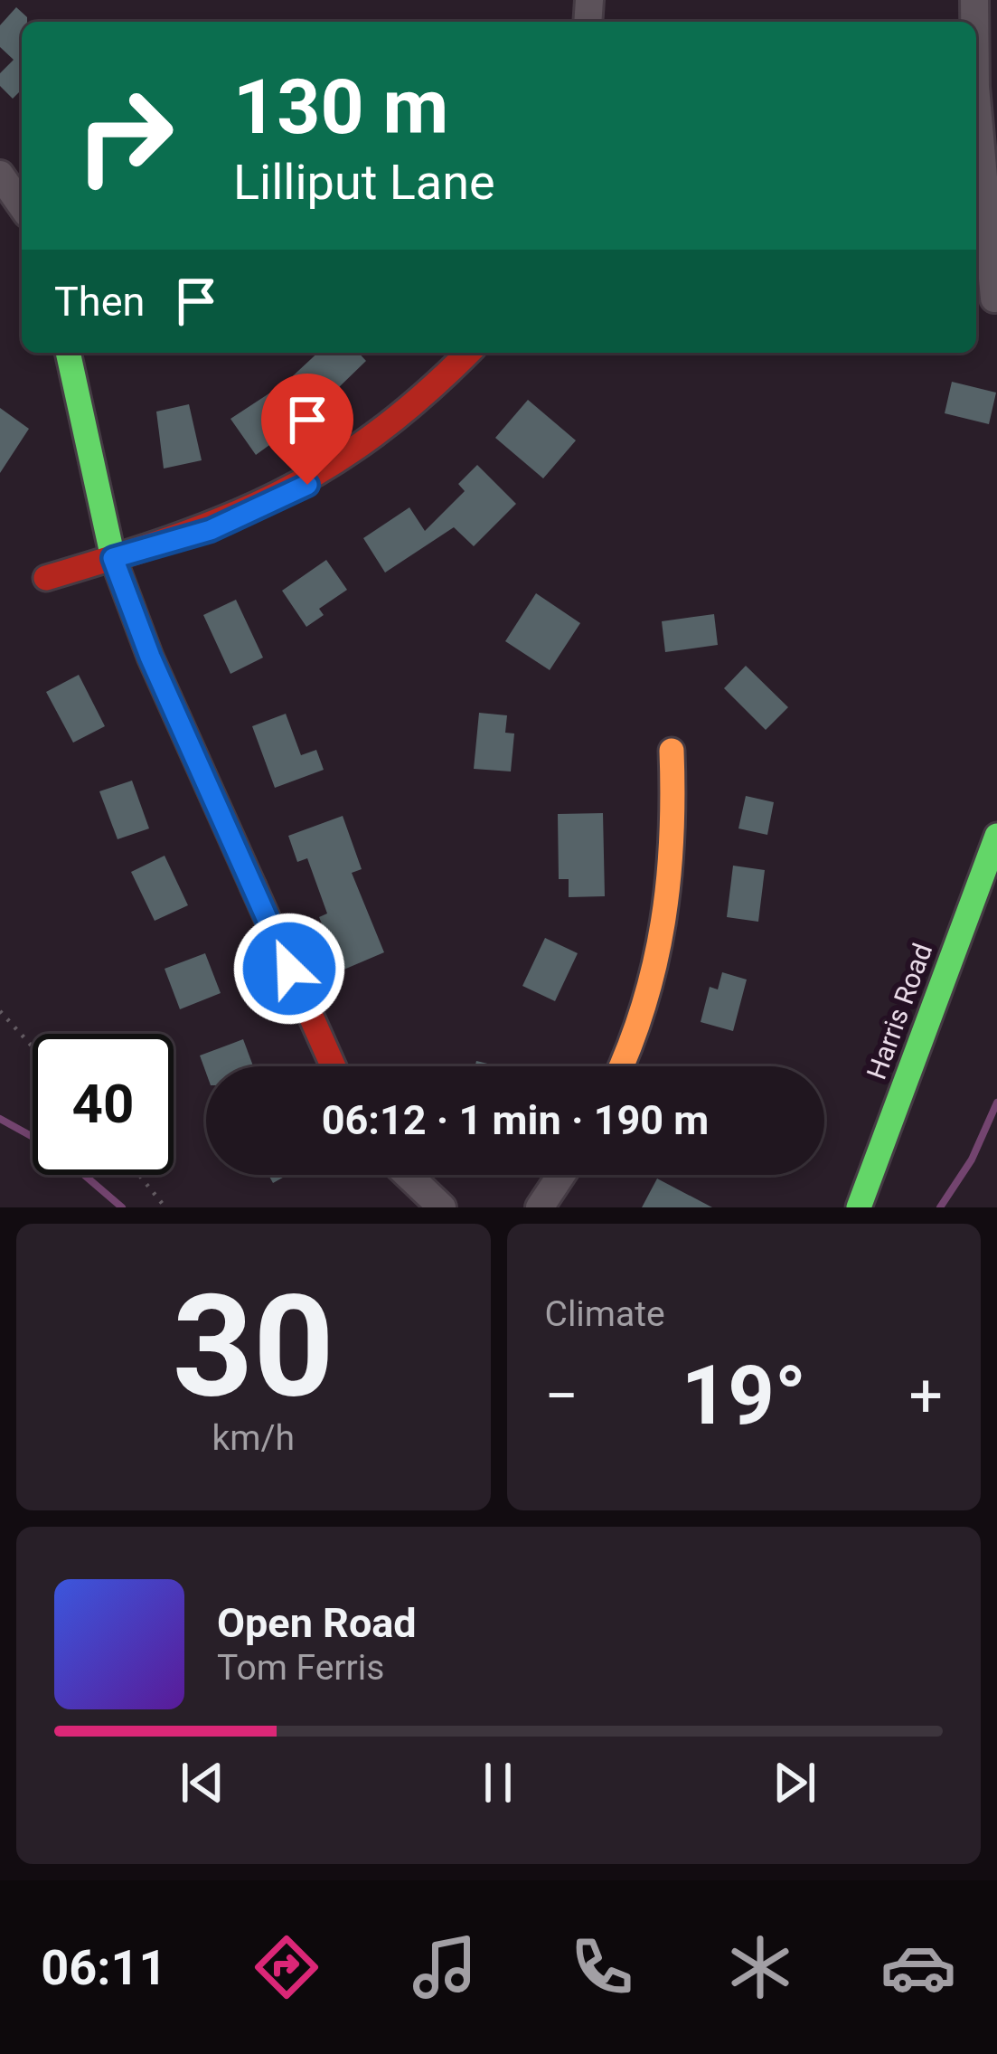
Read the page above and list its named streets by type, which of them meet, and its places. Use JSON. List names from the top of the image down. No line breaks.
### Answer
{"streets":{"street":["Harris Road"]},"page":{"turn":["130 m","Lilliput Lane"],"then":"Then","limit":"40","trip":"06:12 · 1 min · 190 m","tile":[["30","km/h"],"Climate"],"heat":["−","19°","+"],"song":["Open Road","Tom Ferris"],"tabs":"06:11"}}
